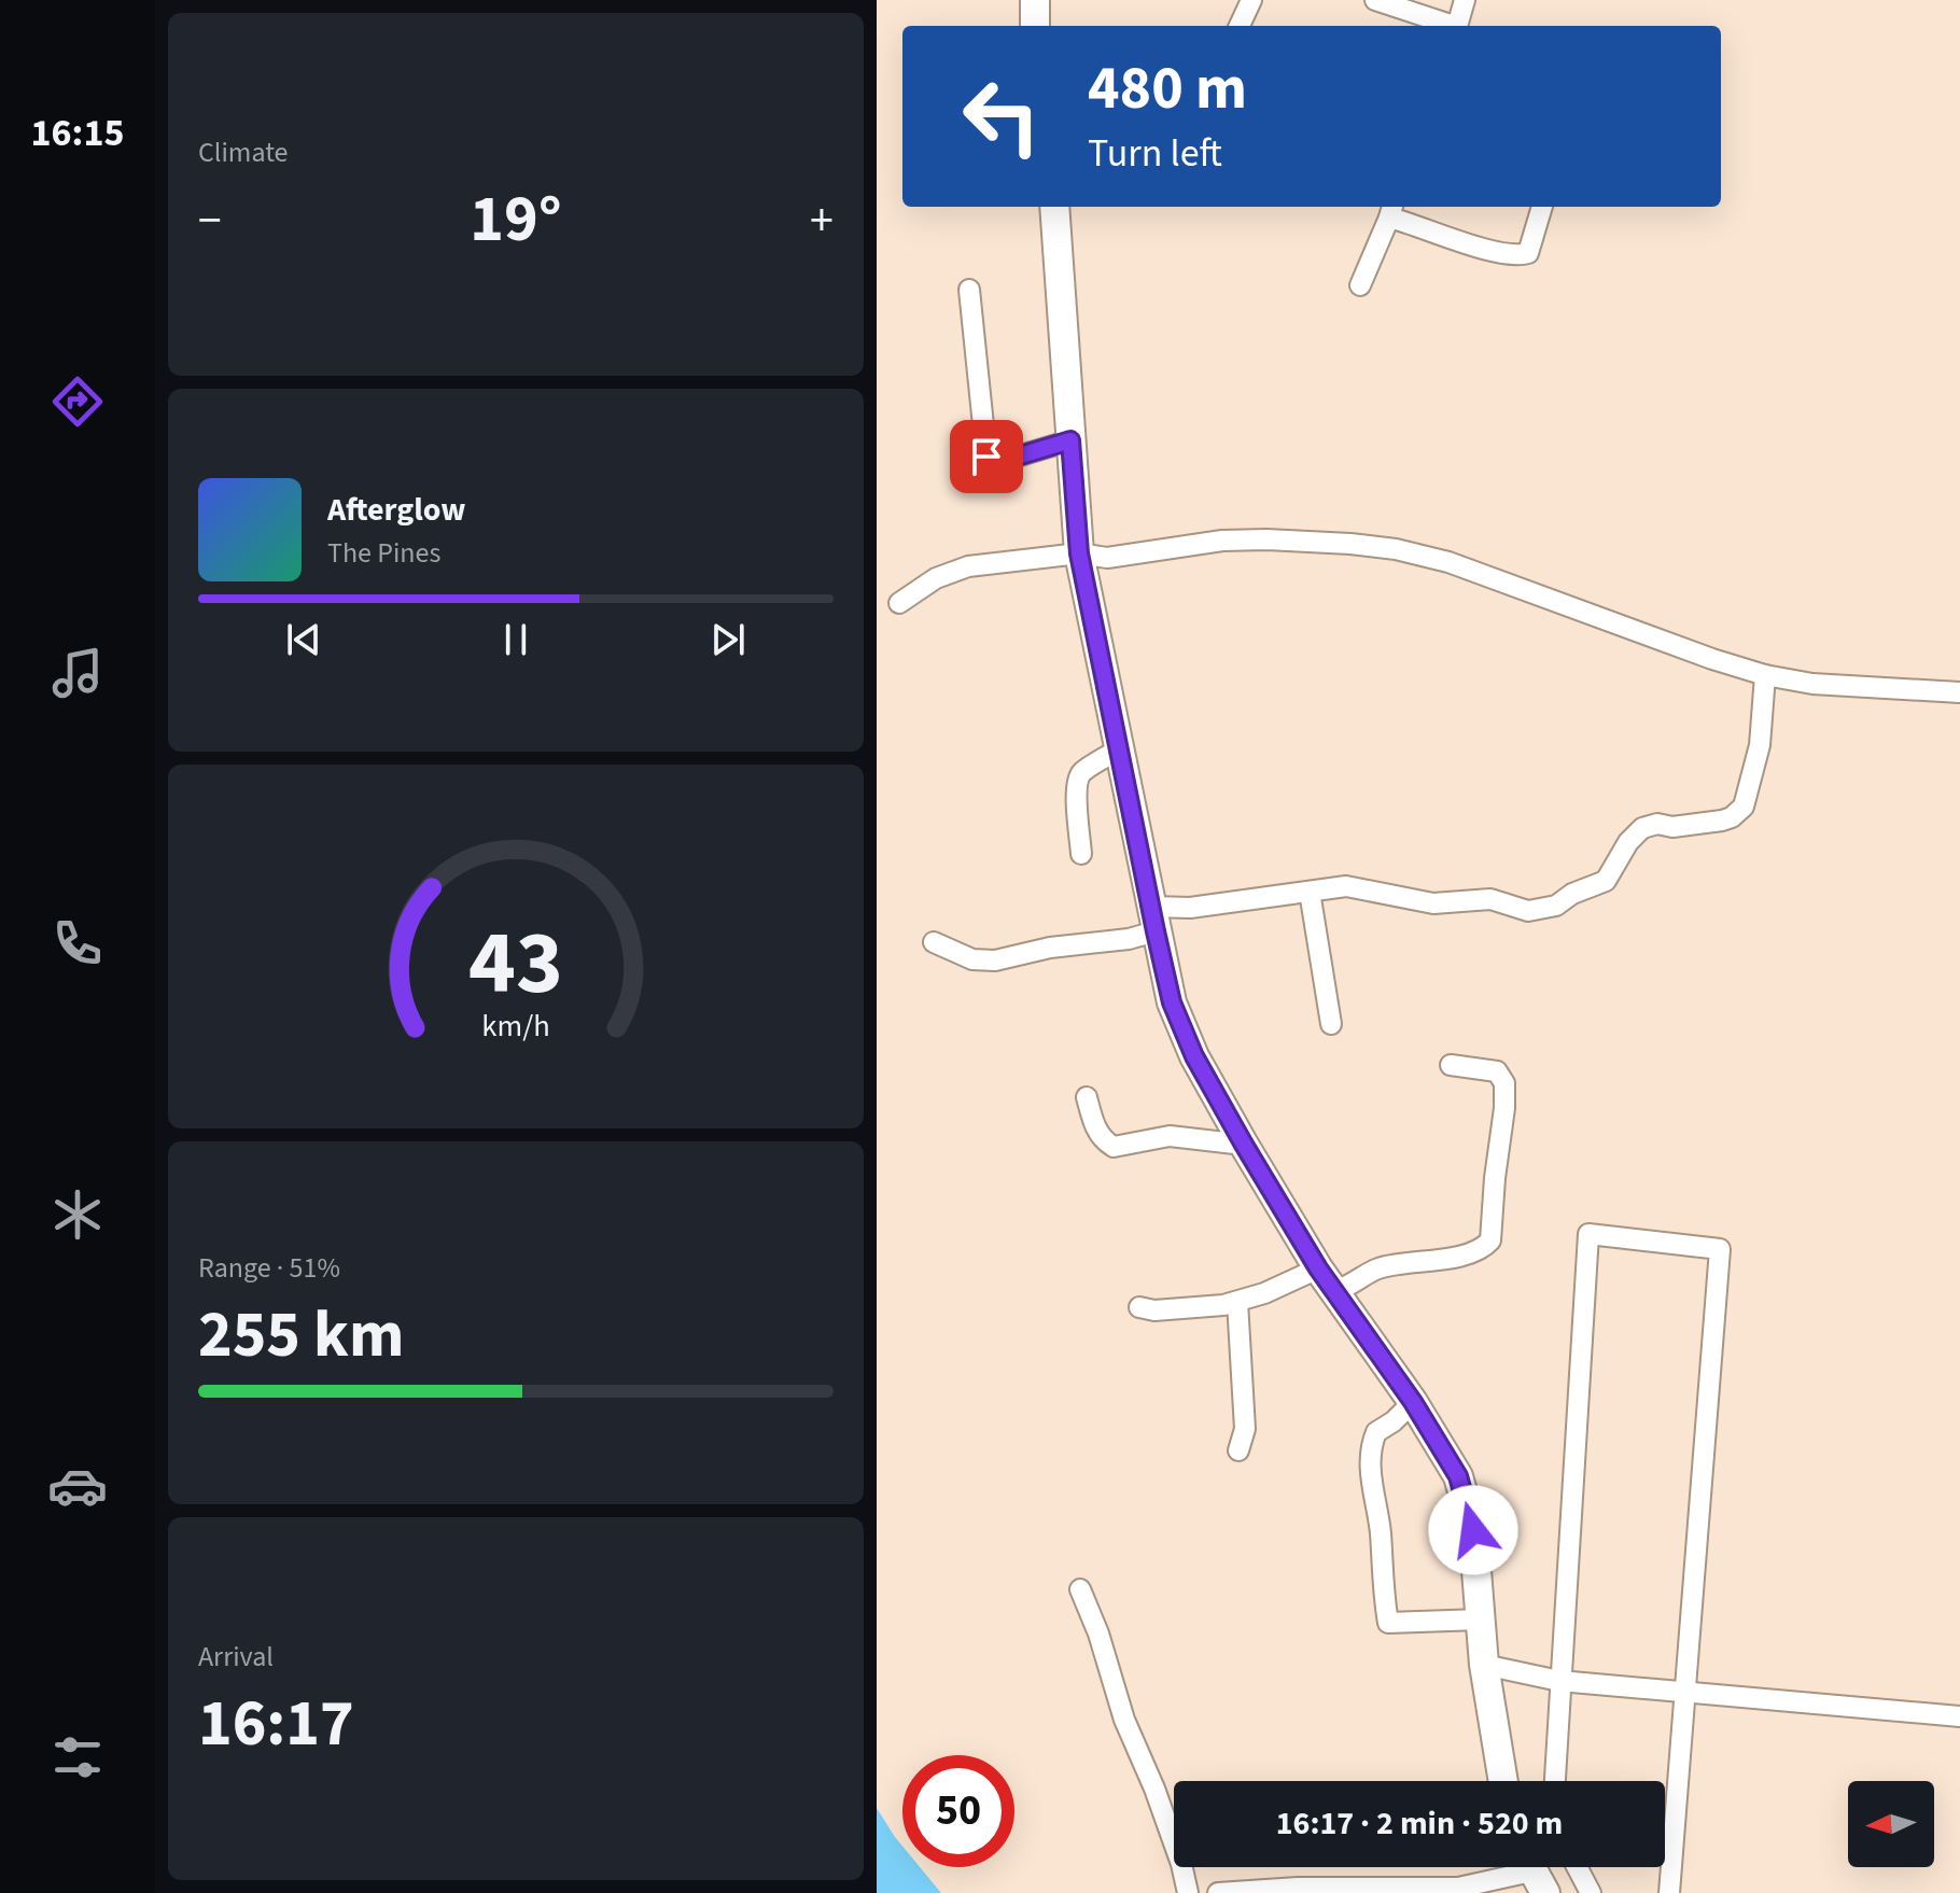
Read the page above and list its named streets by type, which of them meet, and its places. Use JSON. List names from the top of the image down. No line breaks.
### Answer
{"north":"left","page":{"tabs":"16:15","tile":["Climate",["Range · 51%","255 km"],["Arrival","16:17"]],"turn":["480 m","Turn left"],"heat":["−","19°","+"],"song":["Afterglow","The Pines"],"limit":"50","trip":"16:17 · 2 min · 520 m","gauge":["43","km/h"]}}
